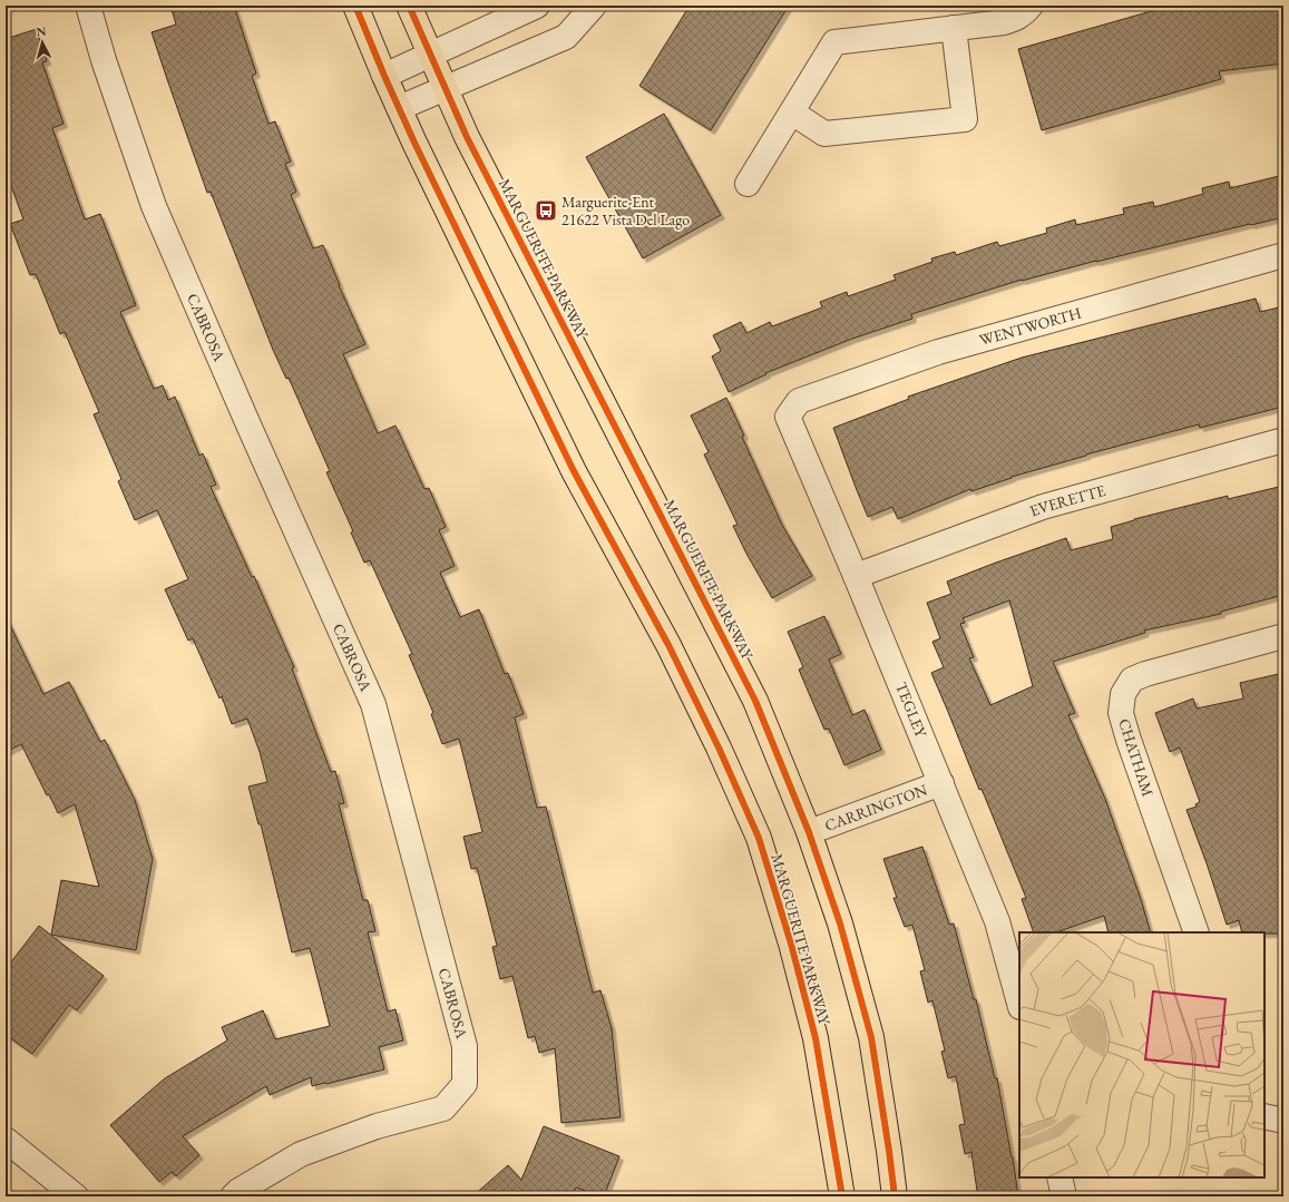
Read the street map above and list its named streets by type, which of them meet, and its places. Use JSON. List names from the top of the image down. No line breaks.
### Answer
{"streets":{"main road":["MARGUERITE PARKWAY"],"street":["WENTWORTH","CABROSA","EVERETTE","TEGLEY","CHATHAM","CARRINGTON"]},"crossings":[["MARGUERITE PARKWAY","CARRINGTON"],["WENTWORTH","TEGLEY"],["EVERETTE","TEGLEY"],["TEGLEY","CARRINGTON"]],"places":{"bus stop":["Marguerite-Ent 21622 Vista Del Lago"]},"north":"top"}
